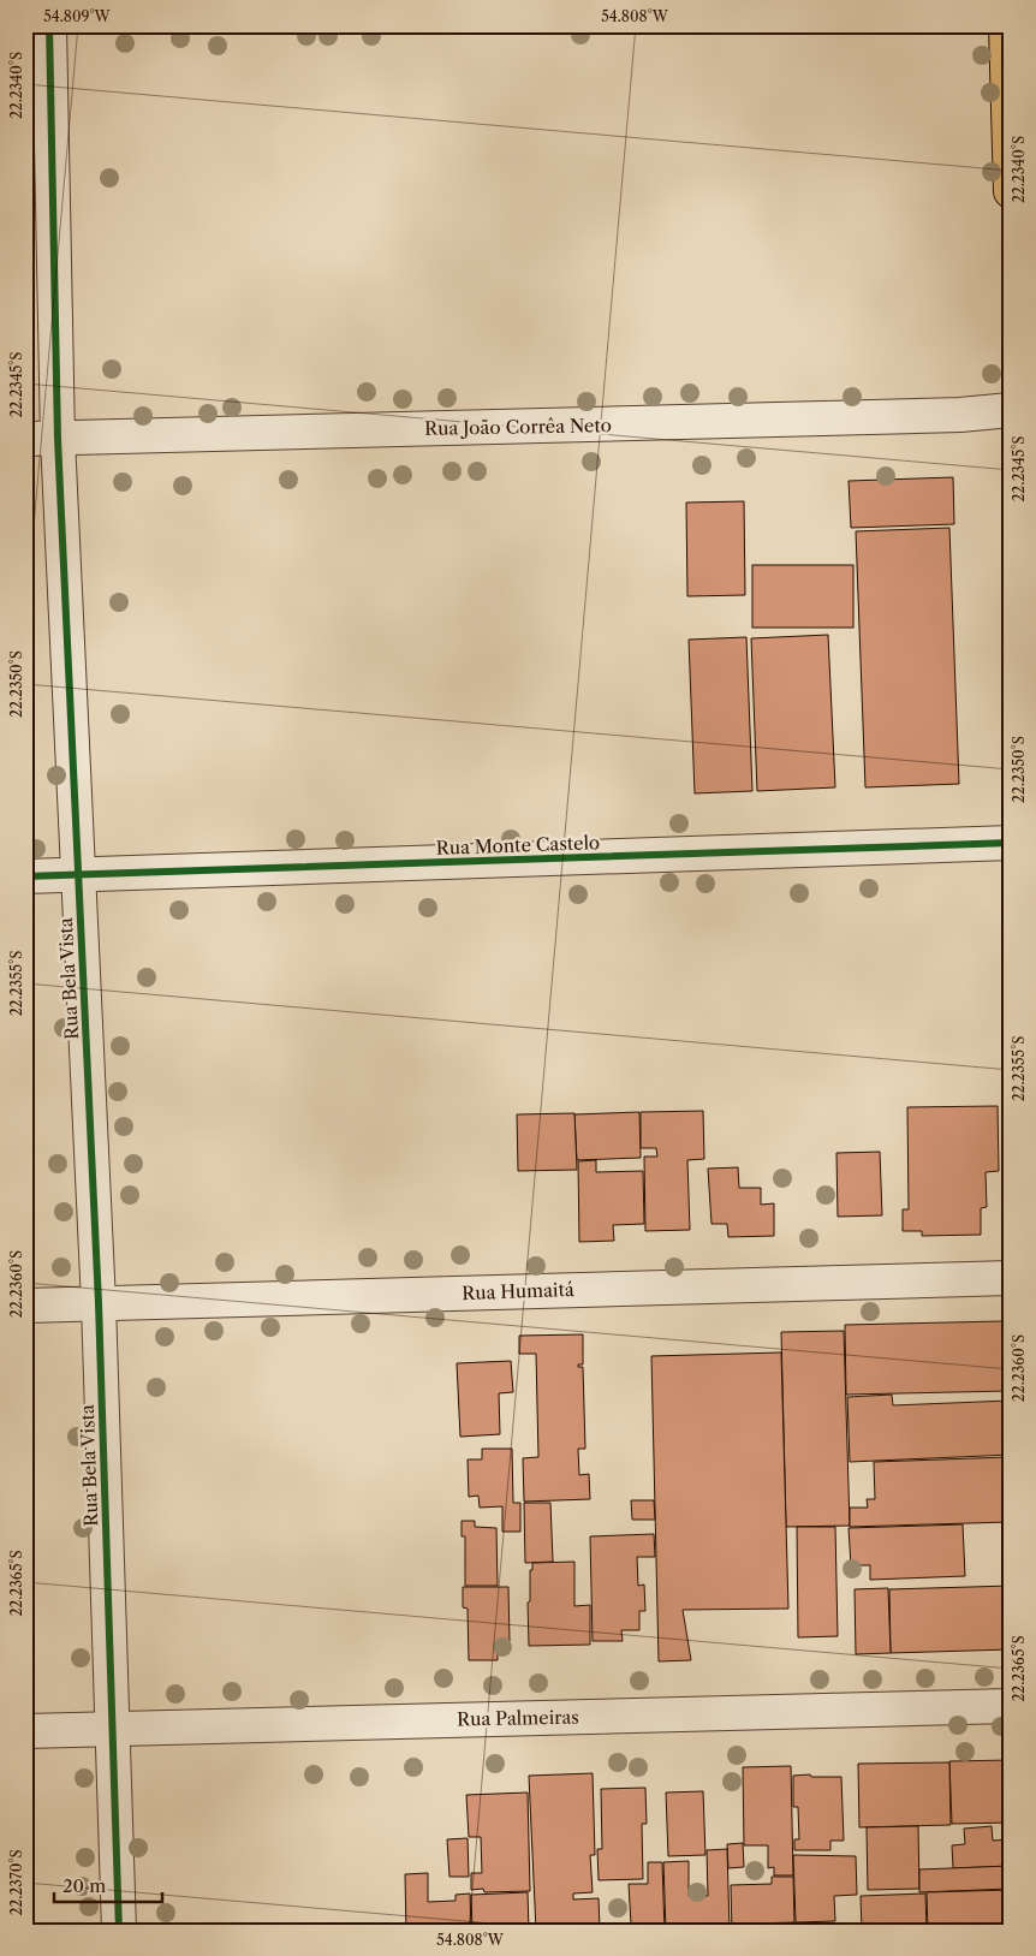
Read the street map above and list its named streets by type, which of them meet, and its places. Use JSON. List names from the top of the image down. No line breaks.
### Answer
{"streets":{"street":["Rua João Corrêa Neto","Rua Monte Castelo","Rua Bela Vista","Rua Humaitá","Rua Palmeiras"]},"crossings":[["Rua João Corrêa Neto","Rua Bela Vista"],["Rua Monte Castelo","Rua Bela Vista"],["Rua Bela Vista","Rua Humaitá"],["Rua Bela Vista","Rua Palmeiras"]],"scale_bar":"20 m","coordinates":["54.809°W","54.808°W","22.2340°S","22.2345°S","22.2350°S","22.2355°S","22.2360°S","22.2365°S","22.2370°S"]}
